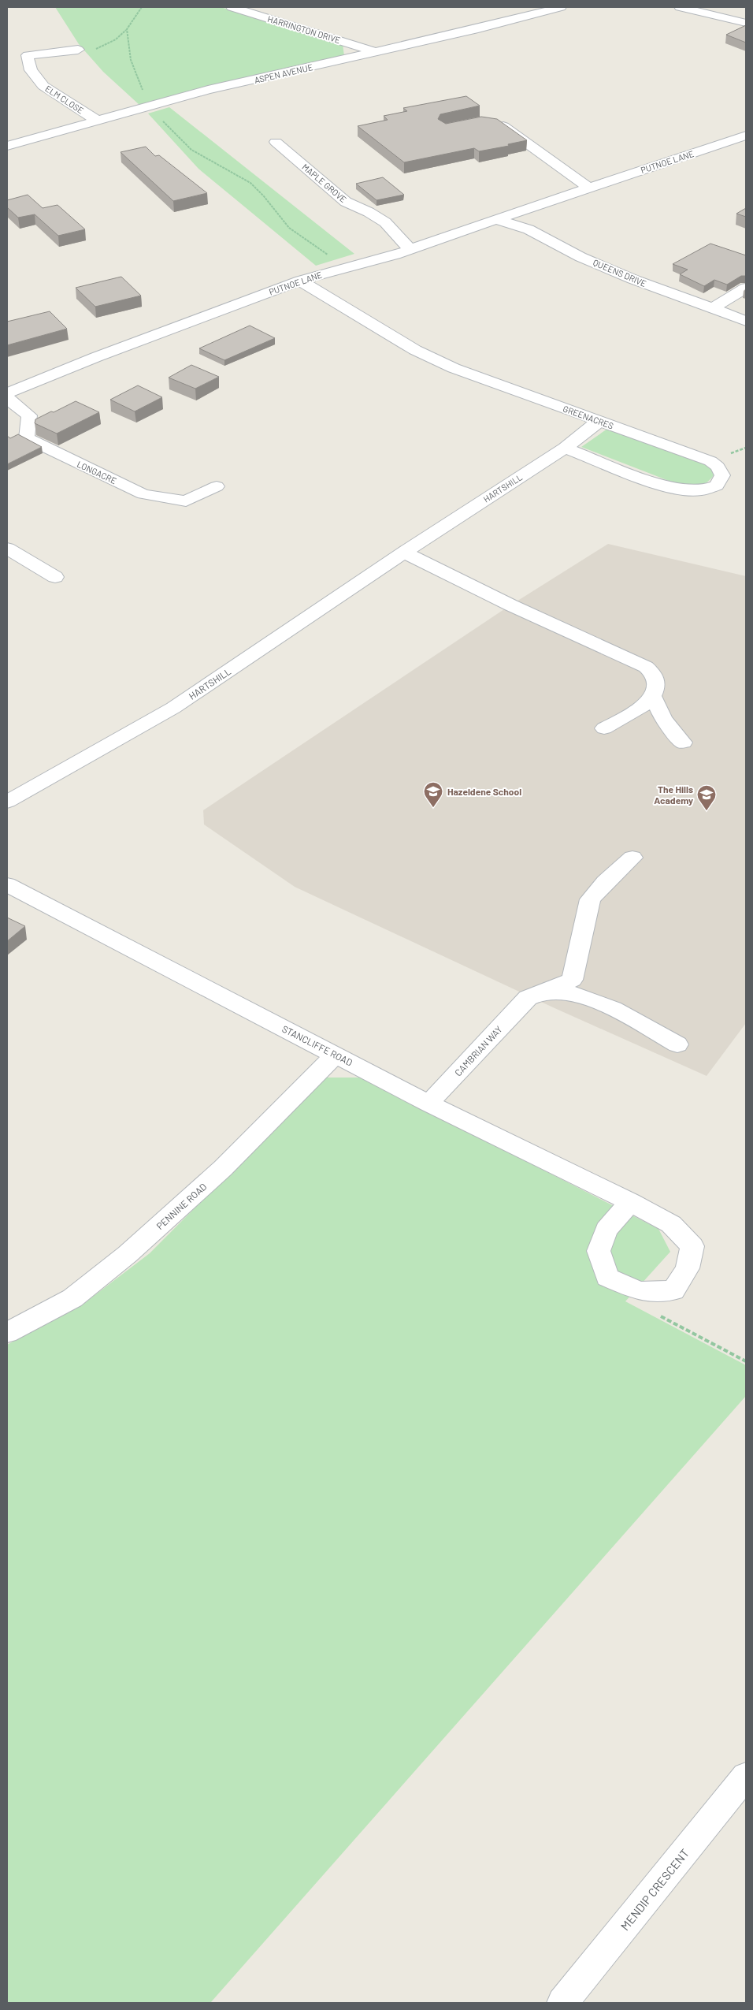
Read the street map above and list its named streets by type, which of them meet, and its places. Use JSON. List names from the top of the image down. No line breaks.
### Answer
{"streets":{"street":["HARRINGTON DRIVE","ASPEN AVENUE","ELM CLOSE","PUTNOE LANE","MAPLE GROVE","QUEENS DRIVE","GREENACRES","LONGACRE","HARTSHILL","STANCLIFFE ROAD","CAMBRIAN WAY","PENNINE ROAD","MENDIP CRESCENT"]},"crossings":[["HARRINGTON DRIVE","ASPEN AVENUE"],["ASPEN AVENUE","ELM CLOSE"],["PUTNOE LANE","MAPLE GROVE"],["PUTNOE LANE","QUEENS DRIVE"],["PUTNOE LANE","GREENACRES"],["GREENACRES","HARTSHILL"],["STANCLIFFE ROAD","CAMBRIAN WAY"],["STANCLIFFE ROAD","PENNINE ROAD"]],"places":{"school or university":["Hazeldene School","The Hills Academy"]}}
